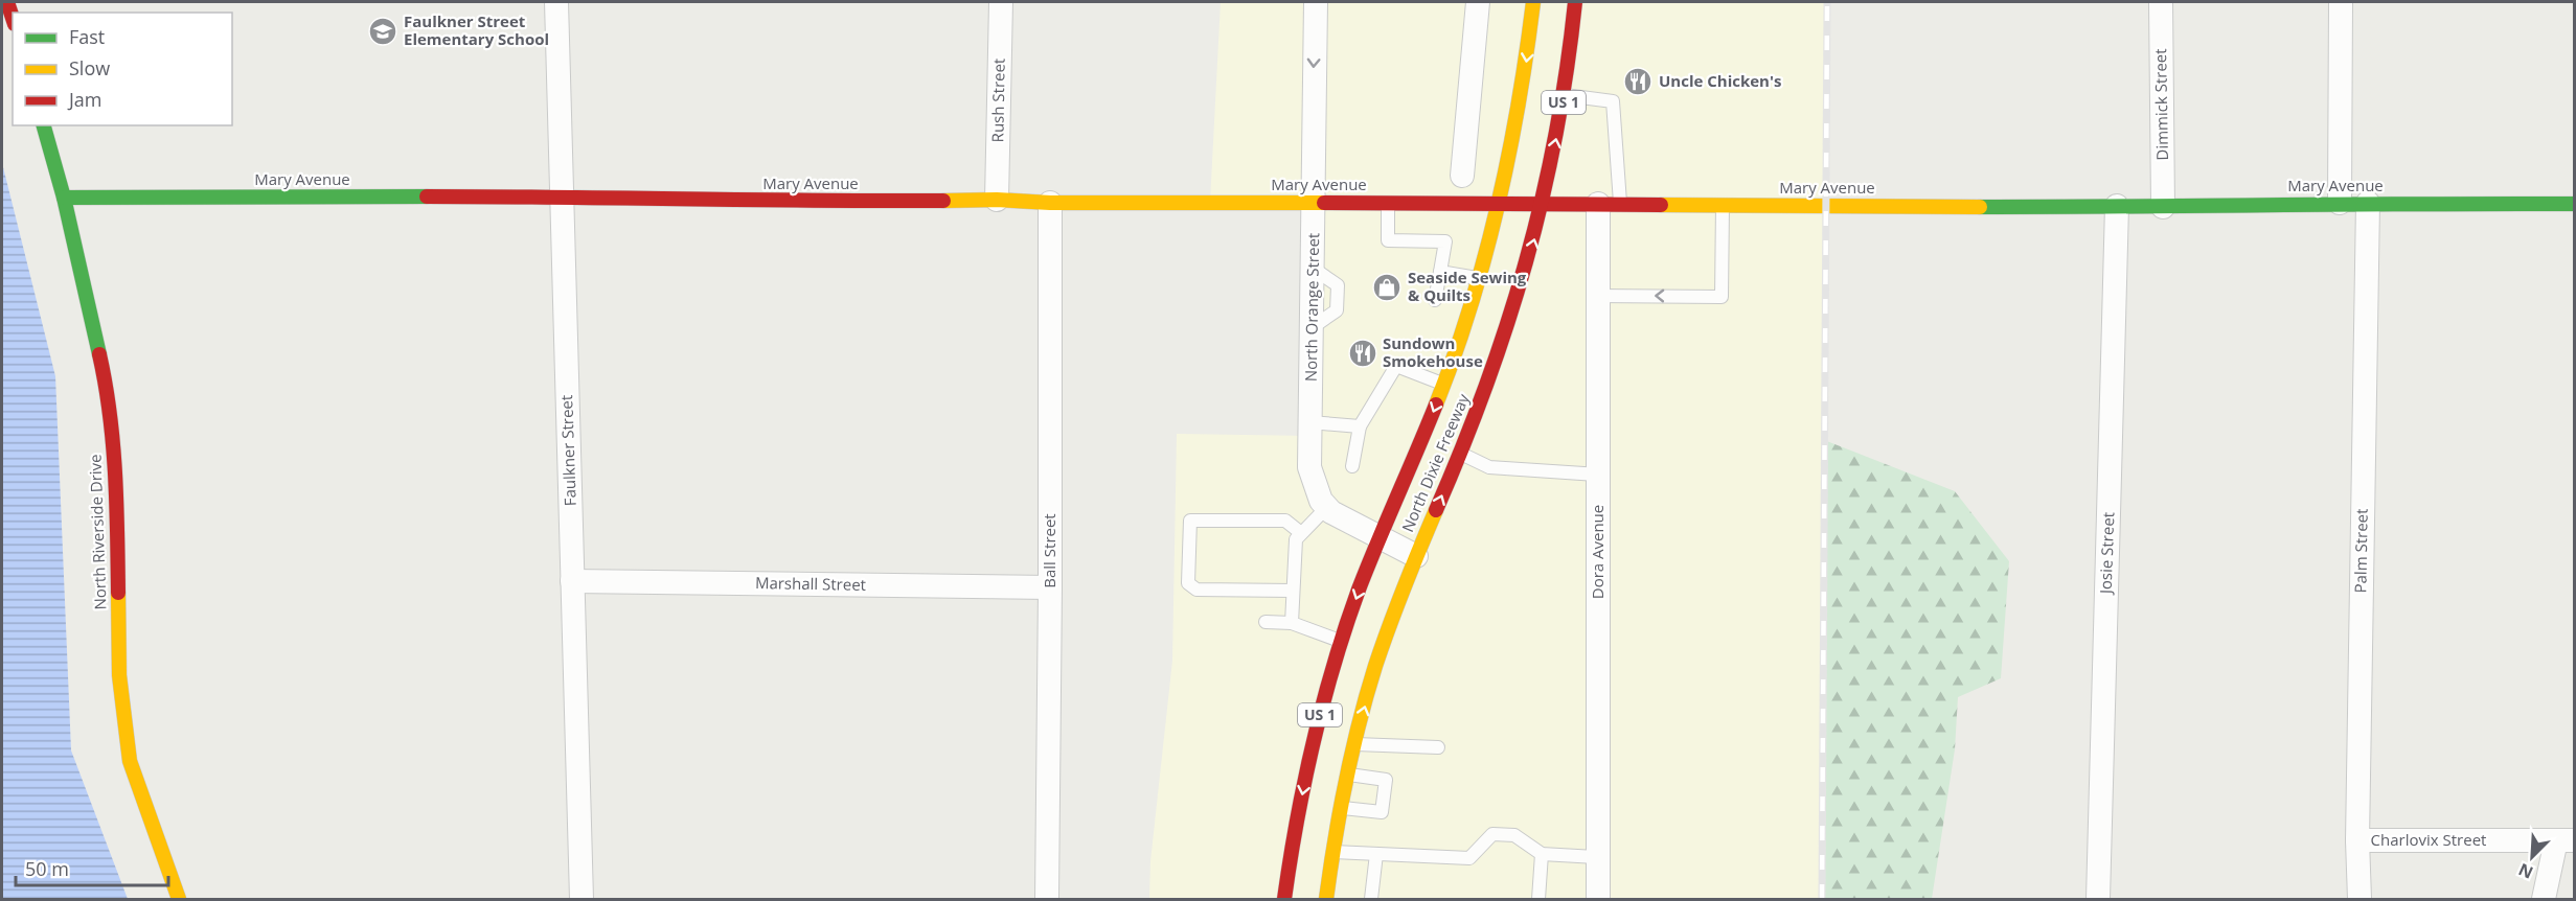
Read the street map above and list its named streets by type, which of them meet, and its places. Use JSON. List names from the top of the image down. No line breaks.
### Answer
{"streets":{"street":["Rush Street","US 1","Dimmick Street","Mary Avenue","North Orange Street","Faulkner Street","North Dixie Freeway","North Riverside Drive","Ball Street","Palm Street","Dora Avenue","Josie Street","Marshall Street","Charlovix Street"]},"crossings":[["Rush Street","Mary Avenue"],["Dimmick Street","Mary Avenue"],["Mary Avenue","North Orange Street"],["Mary Avenue","Faulkner Street"],["Mary Avenue","North Dixie Freeway"],["Mary Avenue","North Riverside Drive"],["Mary Avenue","Ball Street"],["Mary Avenue","Palm Street"],["Mary Avenue","Dora Avenue"],["Mary Avenue","Josie Street"],["Faulkner Street","Marshall Street"],["Ball Street","Marshall Street"],["Palm Street","Charlovix Street"]],"places":{"school or university":["Faulkner Street Elementary School"],"restaurant":["Uncle Chicken's","Sundown Smokehouse"],"shop":["Seaside Sewing & Quilts"]},"legend":["Fast","Slow","Jam"],"scale_bar":"50 m","north":"bottom left"}
